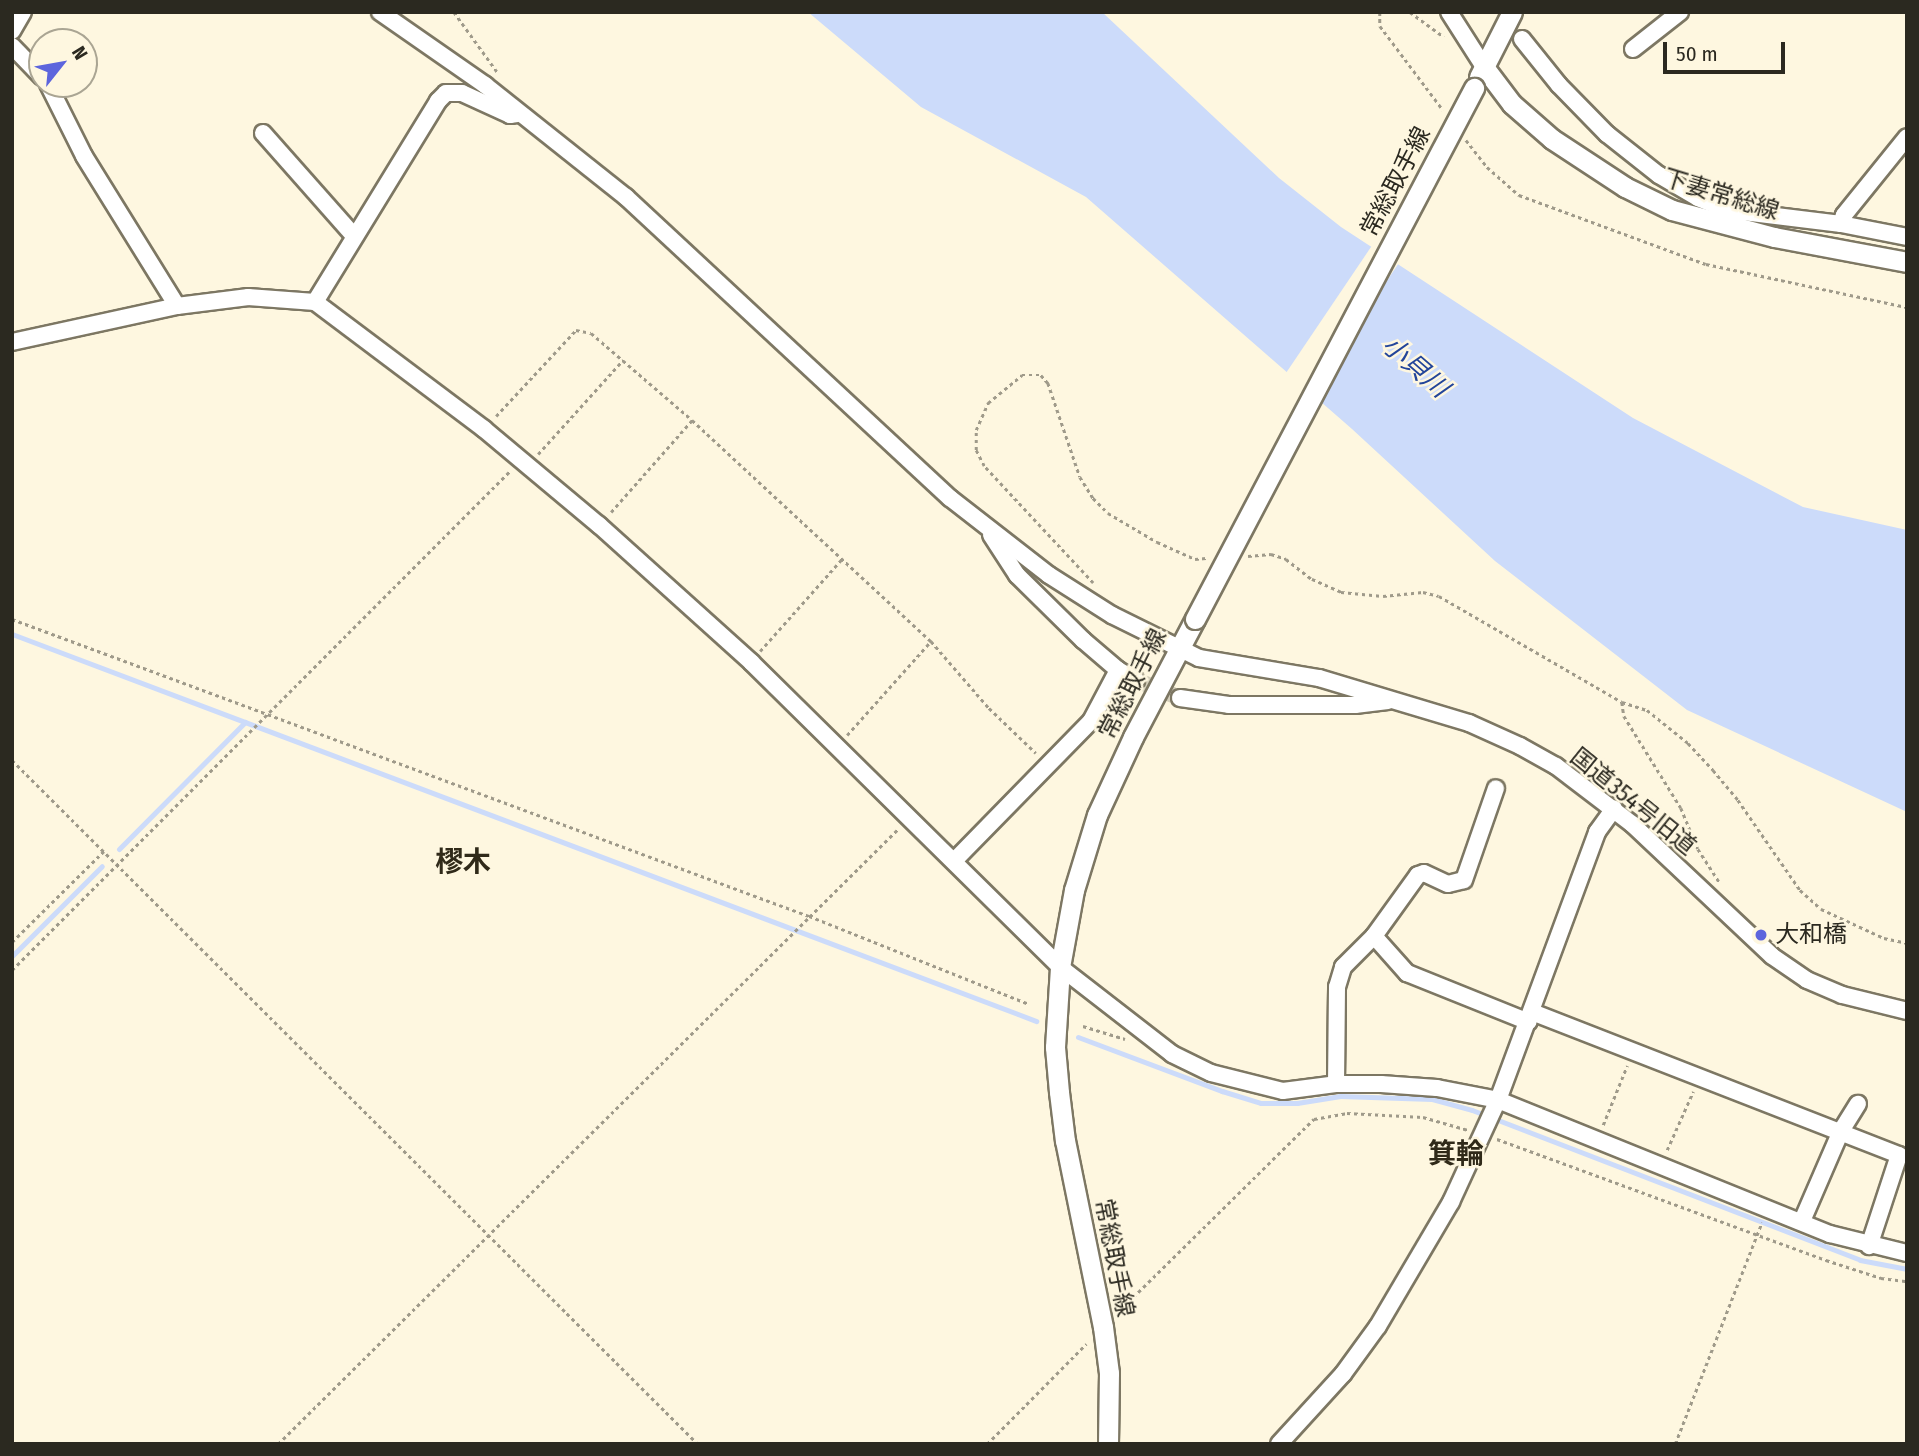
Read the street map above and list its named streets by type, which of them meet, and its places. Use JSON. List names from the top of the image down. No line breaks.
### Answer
{"streets":{"main road":["常総取手線","下妻常総線"],"street":["国道354号旧道"]},"crossings":[["常総取手線","下妻常総線"],["常総取手線","国道354号旧道"]],"districts":["樛木","箕輪"],"water":["小貝川"],"places":["大和橋"],"scale_bar":"50 m","north":"top right"}
